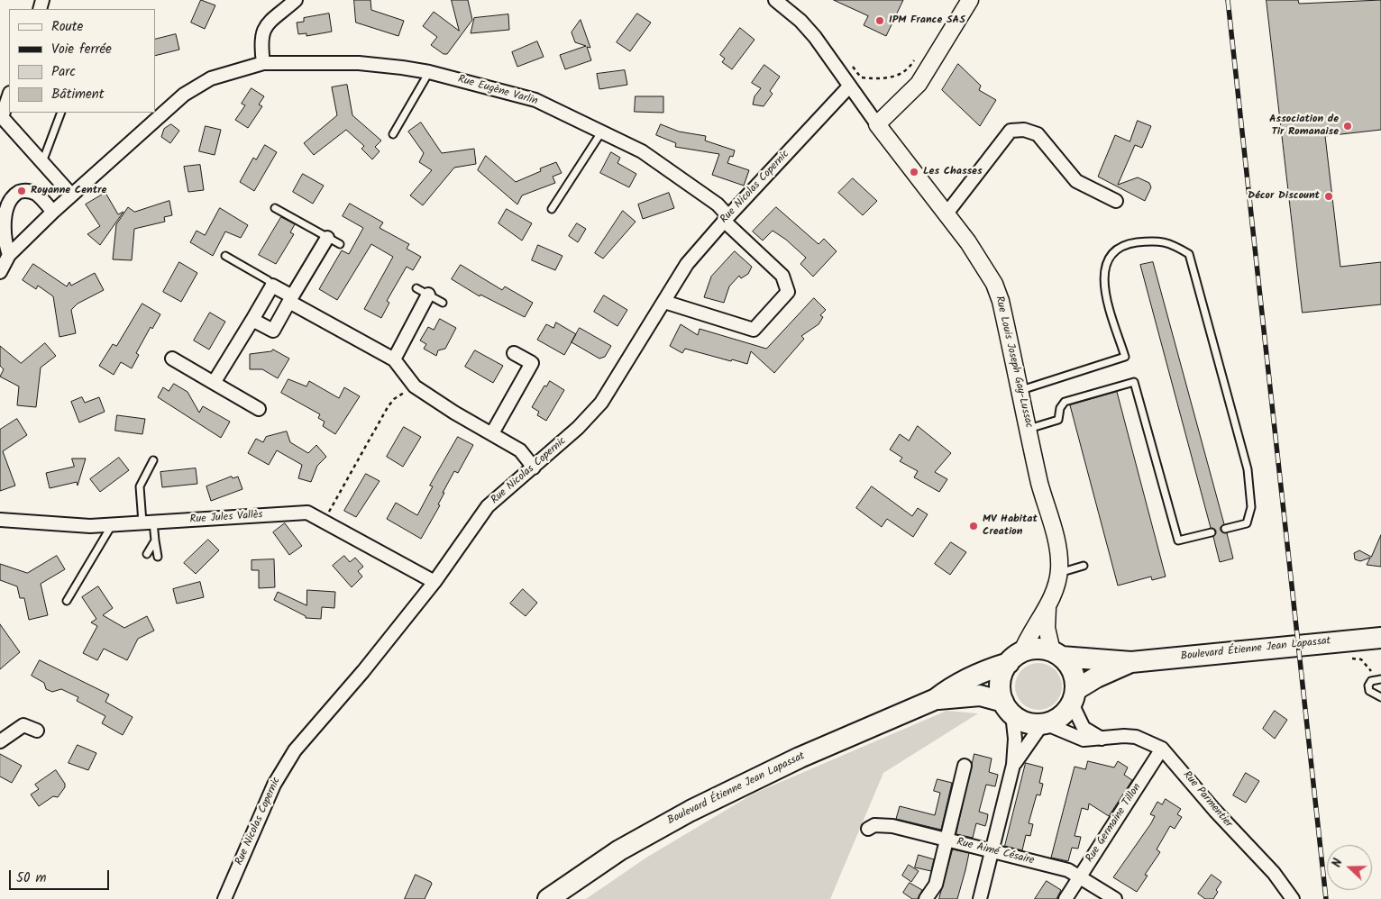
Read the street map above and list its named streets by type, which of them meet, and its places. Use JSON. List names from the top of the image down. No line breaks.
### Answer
{"streets":{"main road":["Boulevard Étienne Jean Lapassat"],"street":["Rue Eugène Varlin","Rue Nicolas Copernic","Rue Louis Joseph Gay-Lussac","Rue Jules Vallès","Rue Parmentier","Rue Germaine Tillon","Rue Aimé Césaire"]},"crossings":[["Rue Eugène Varlin","Rue Nicolas Copernic"],["Rue Nicolas Copernic","Rue Louis Joseph Gay-Lussac"],["Rue Nicolas Copernic","Rue Jules Vallès"],["Rue Louis Joseph Gay-Lussac","Boulevard Étienne Jean Lapassat"],["Rue Louis Joseph Gay-Lussac","Rue Parmentier"],["Boulevard Étienne Jean Lapassat","Rue Parmentier"],["Rue Parmentier","Rue Germaine Tillon"],["Rue Germaine Tillon","Rue Aimé Césaire"]],"places":["IPM France SAS","Association de Tir Romanaise","Les Chasses","Royanne Centre","Décor Discount","MV Habitat Creation"],"legend":["Route","Voie ferrée","Parc","Bâtiment"],"scale_bar":"50 m","north":"left"}
